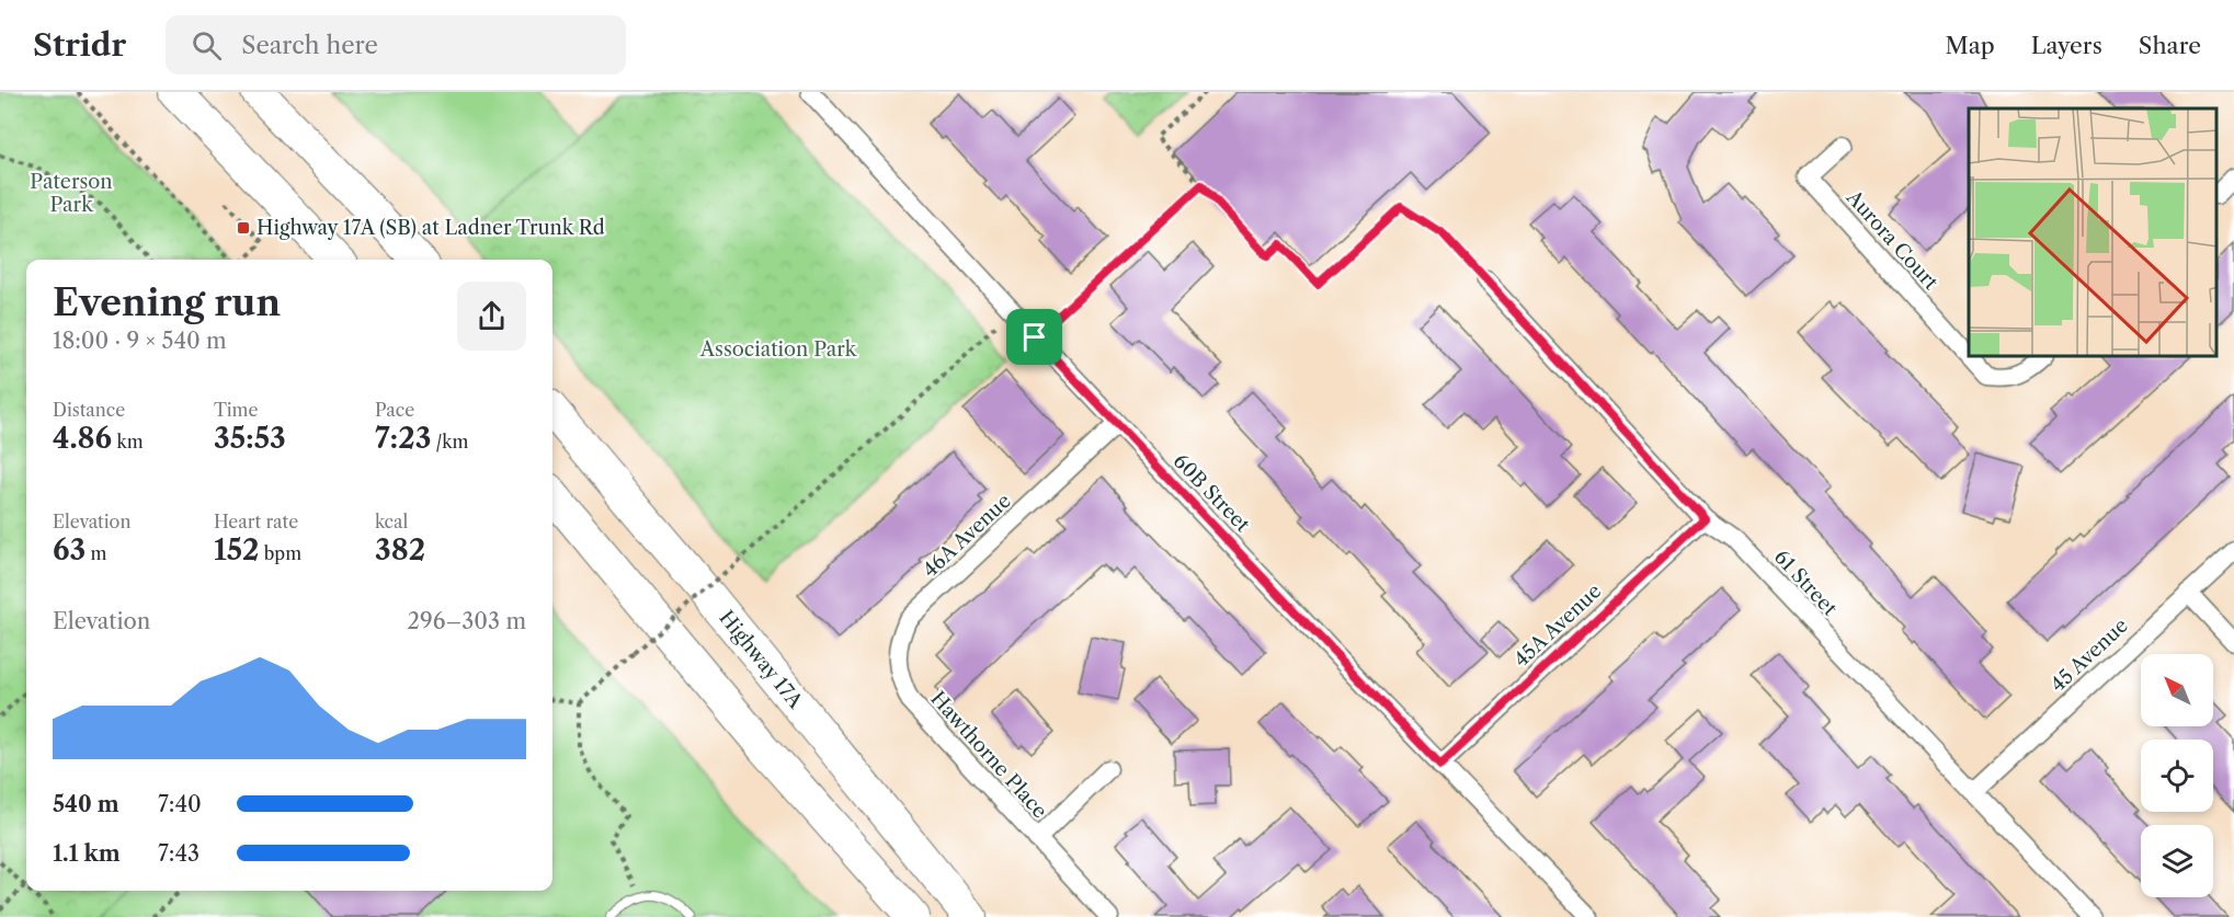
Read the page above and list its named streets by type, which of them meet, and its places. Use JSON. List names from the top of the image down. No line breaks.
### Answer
{"streets":{"highway":["Highway 17A"],"street":["Aurora Court","60B Street","46A Avenue","61 Street","45A Avenue","45 Avenue","Hawthorne Place"]},"crossings":[["60B Street","46A Avenue"],["60B Street","45A Avenue"],["46A Avenue","Hawthorne Place"],["61 Street","45A Avenue"],["61 Street","45 Avenue"]],"parks":["Paterson Park","Association Park"],"places":{"transit":["Highway 17A (SB) at Ladner Trunk Rd"]},"north":"top left","page":{"header":"Stridr","search":"Search here","nav":["Map","Layers","Share"],"heading":["Evening run","18:00 · 9 × 540 m"],"stats":[["Distance","4.86 km"],["Time","35:53"],["Pace","7:23 /km"],["Elevation","63 m"],["Heart rate","152 bpm"],["kcal","382"]],"chart":["Elevation","296–303 m"],"list":[{"name":"540 m","note":"7:40"},{"name":"1.1 km","note":"7:43"}]}}
